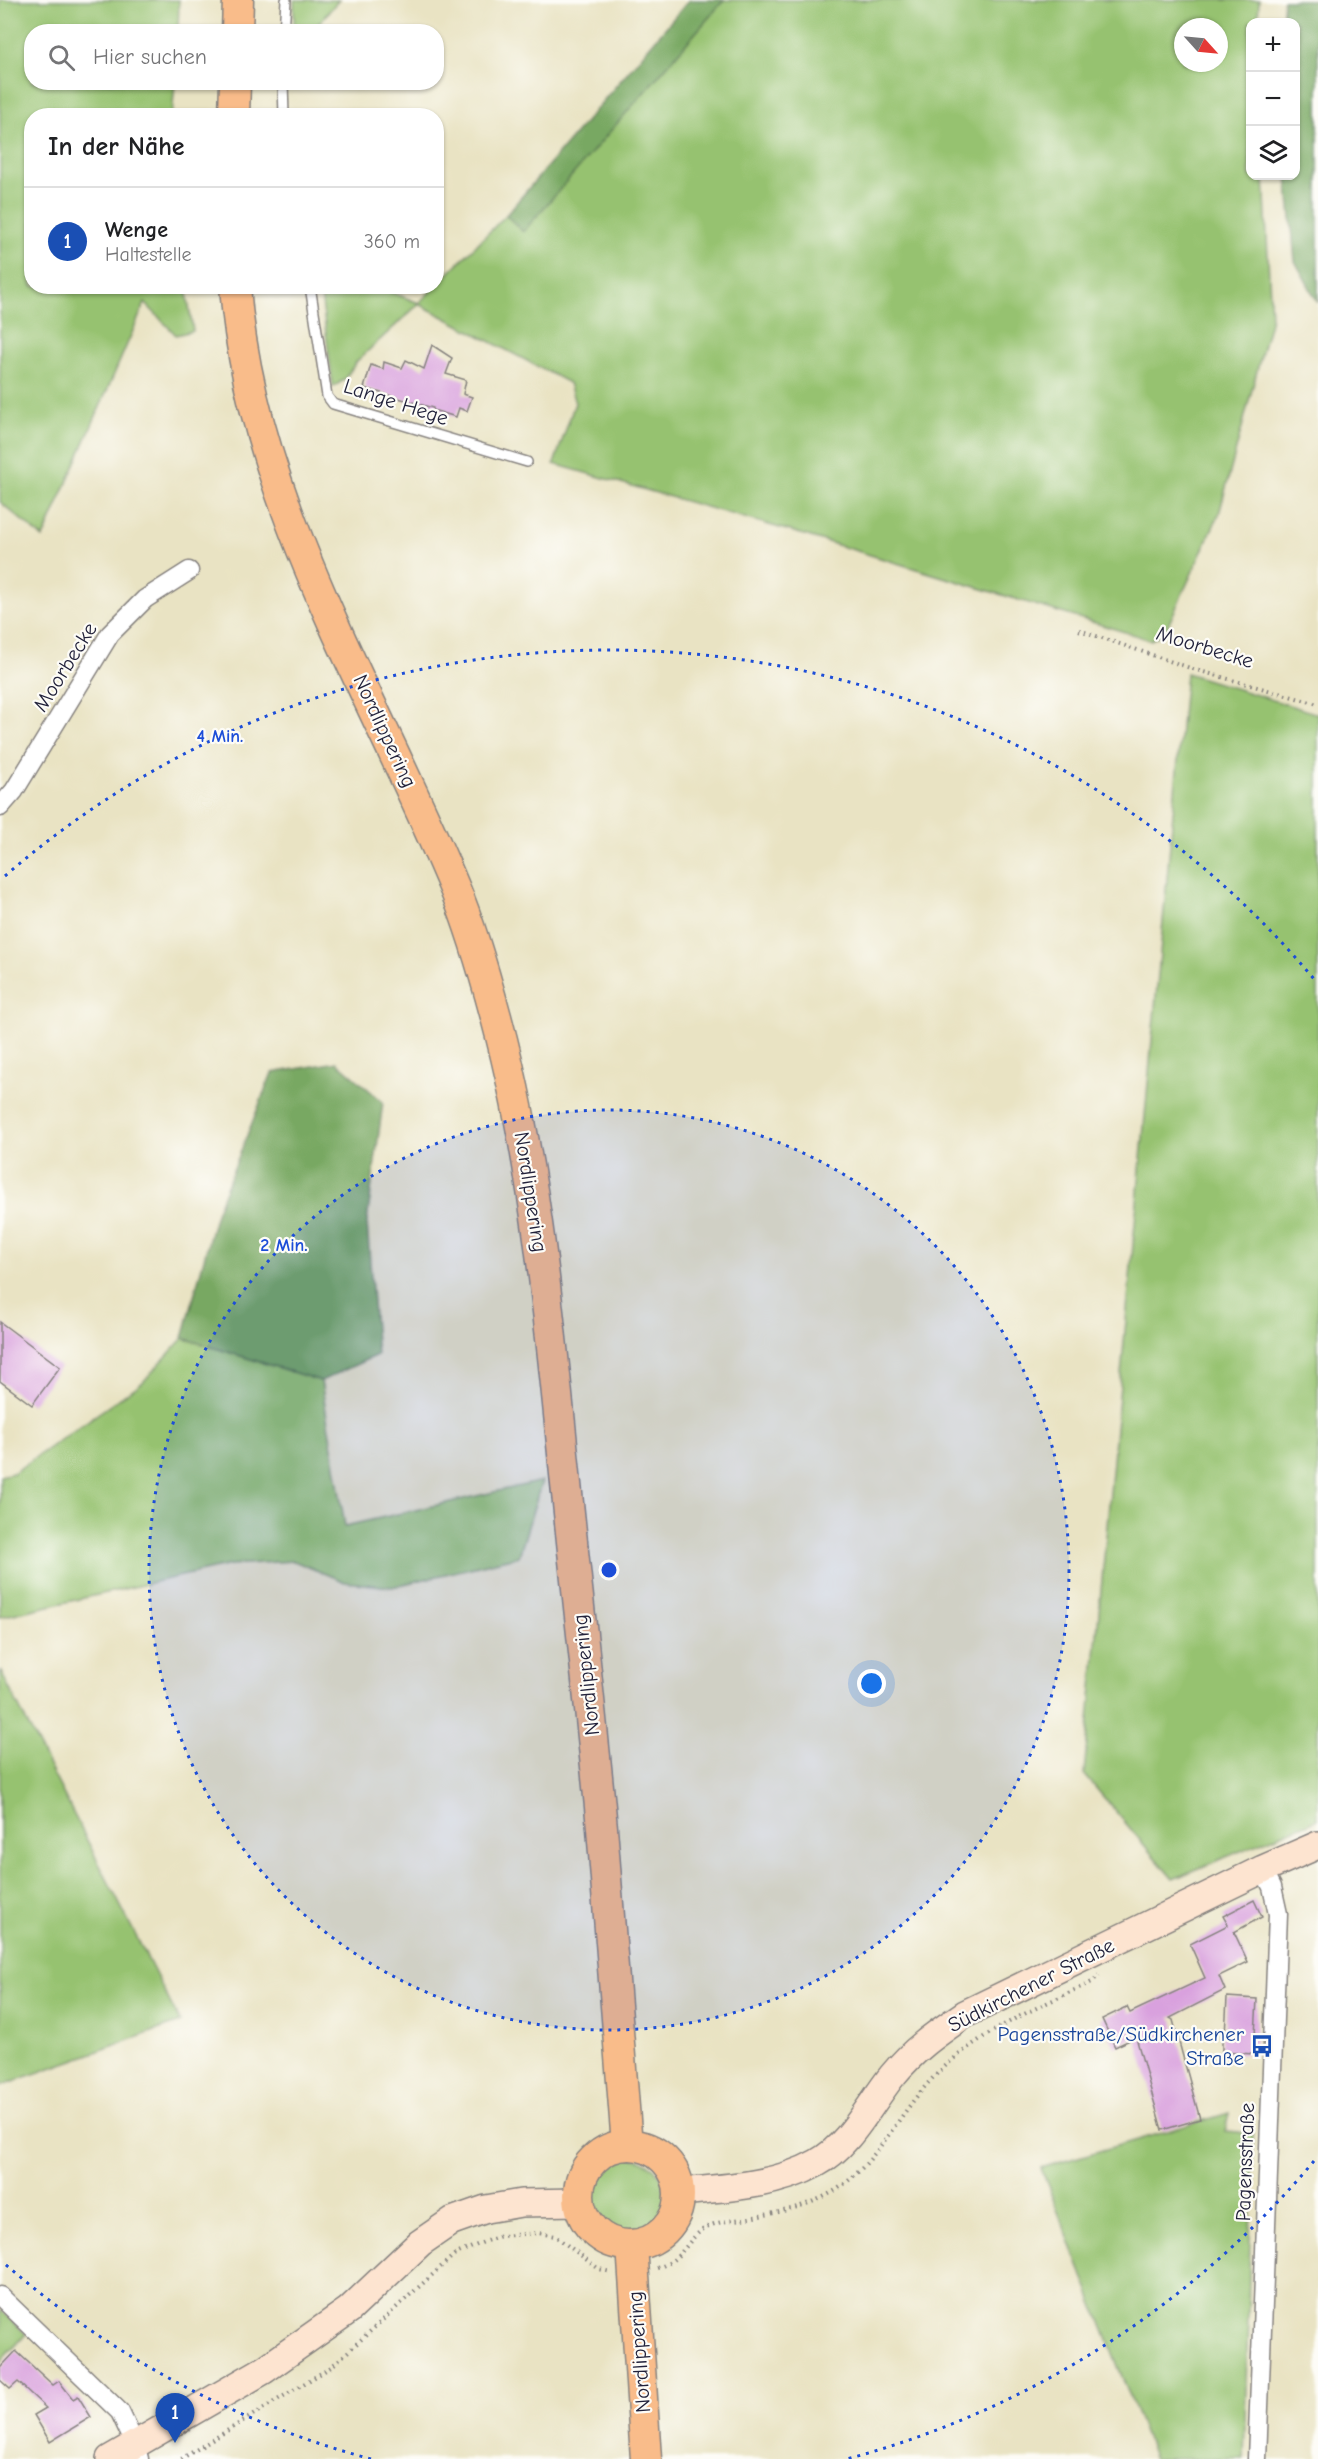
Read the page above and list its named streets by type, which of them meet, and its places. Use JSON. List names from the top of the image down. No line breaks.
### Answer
{"streets":{"main road":["Nordlippering"],"street":["Moorbecke","Südkirchener Straße","Pagensstraße"],"lane":["Lange Hege"]},"crossings":[["Nordlippering","Südkirchener Straße"],["Südkirchener Straße","Pagensstraße"]],"places":{"bus stop":["Pagensstraße/Südkirchener Straße"]},"north":"bottom right","page":{"map_buttons":["+","−"],"search":"Hier suchen","heading":"In der Nähe","list":[{"mark":"1","name":"Wenge","note":"Haltestelle","value":"360 m"}],"pins":"1"},"rings":["4 Min.","2 Min."]}
